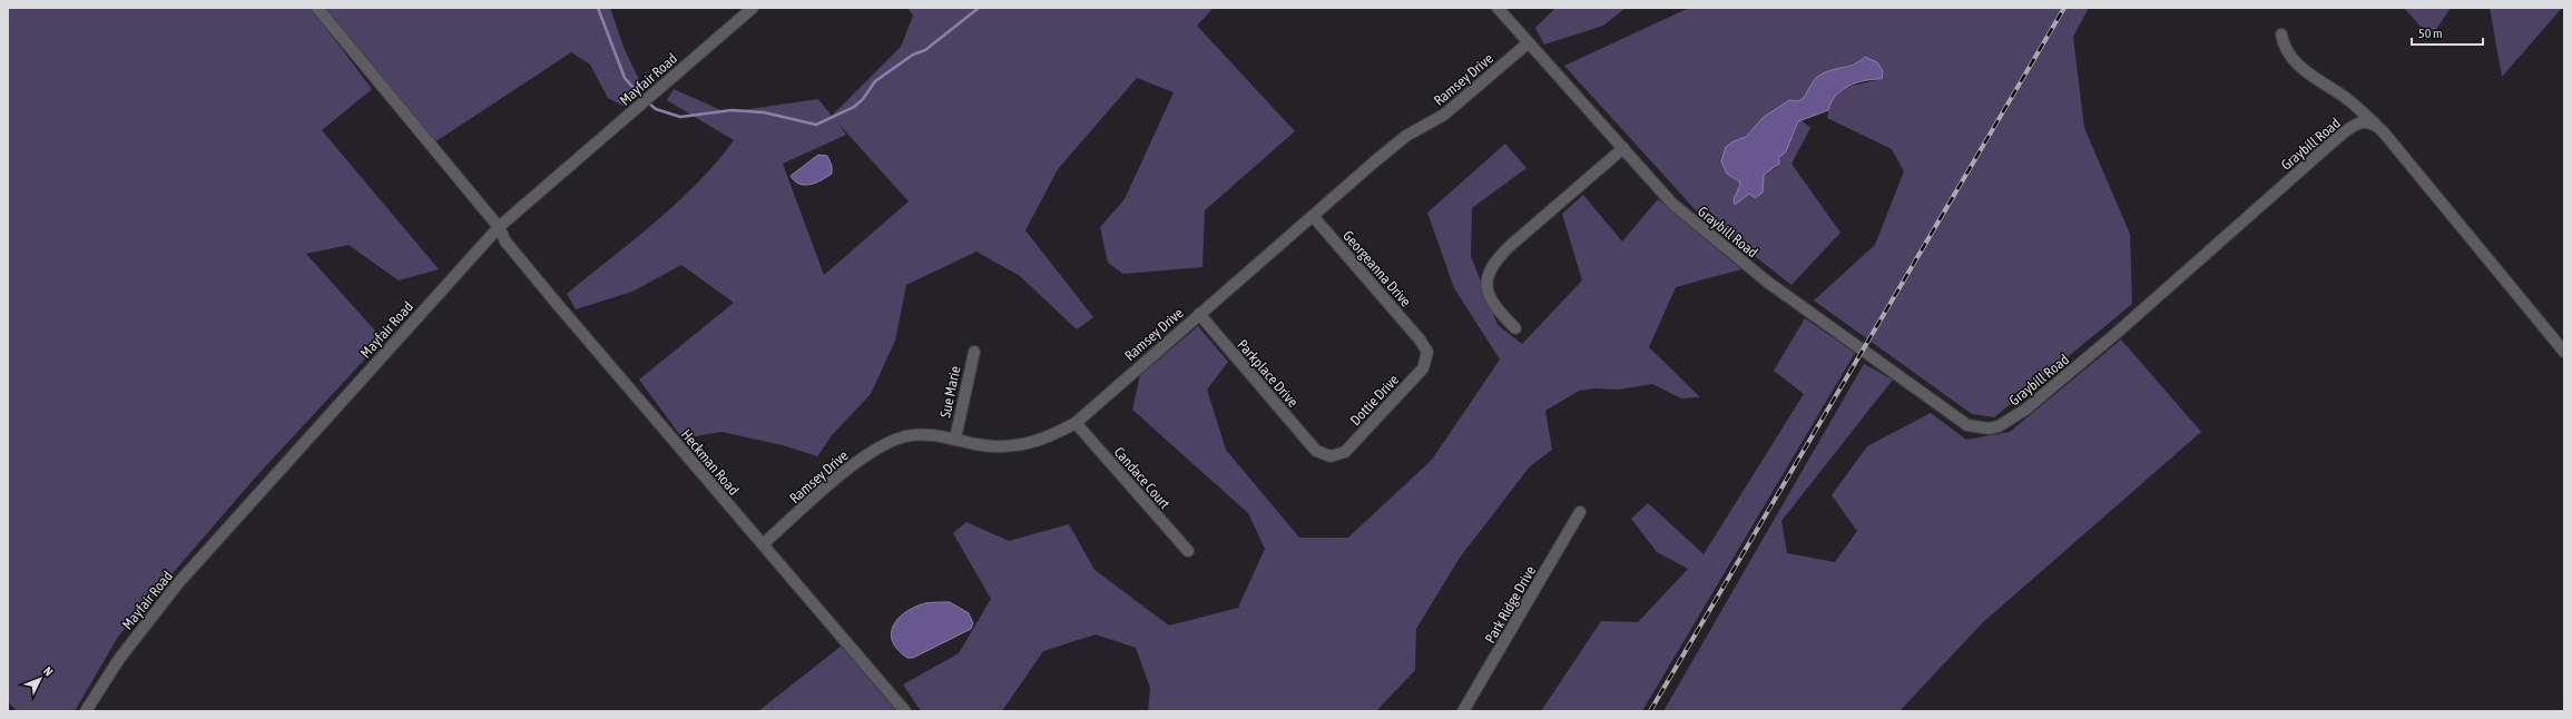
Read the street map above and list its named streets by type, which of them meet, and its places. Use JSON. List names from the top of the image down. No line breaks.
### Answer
{"streets":{"street":["Mayfair Road","Ramsey Drive","Graybill Road","Georgeanna Drive","Parkplace Drive","Sue Marie","Dottie Drive","Heckman Road","Candace Court","Park Ridge Drive"]},"crossings":[["Mayfair Road","Heckman Road"],["Ramsey Drive","Graybill Road"],["Ramsey Drive","Georgeanna Drive"],["Ramsey Drive","Parkplace Drive"],["Ramsey Drive","Sue Marie"],["Ramsey Drive","Heckman Road"],["Ramsey Drive","Candace Court"],["Georgeanna Drive","Dottie Drive"],["Parkplace Drive","Dottie Drive"]],"scale_bar":"50 m","north":"top right"}
